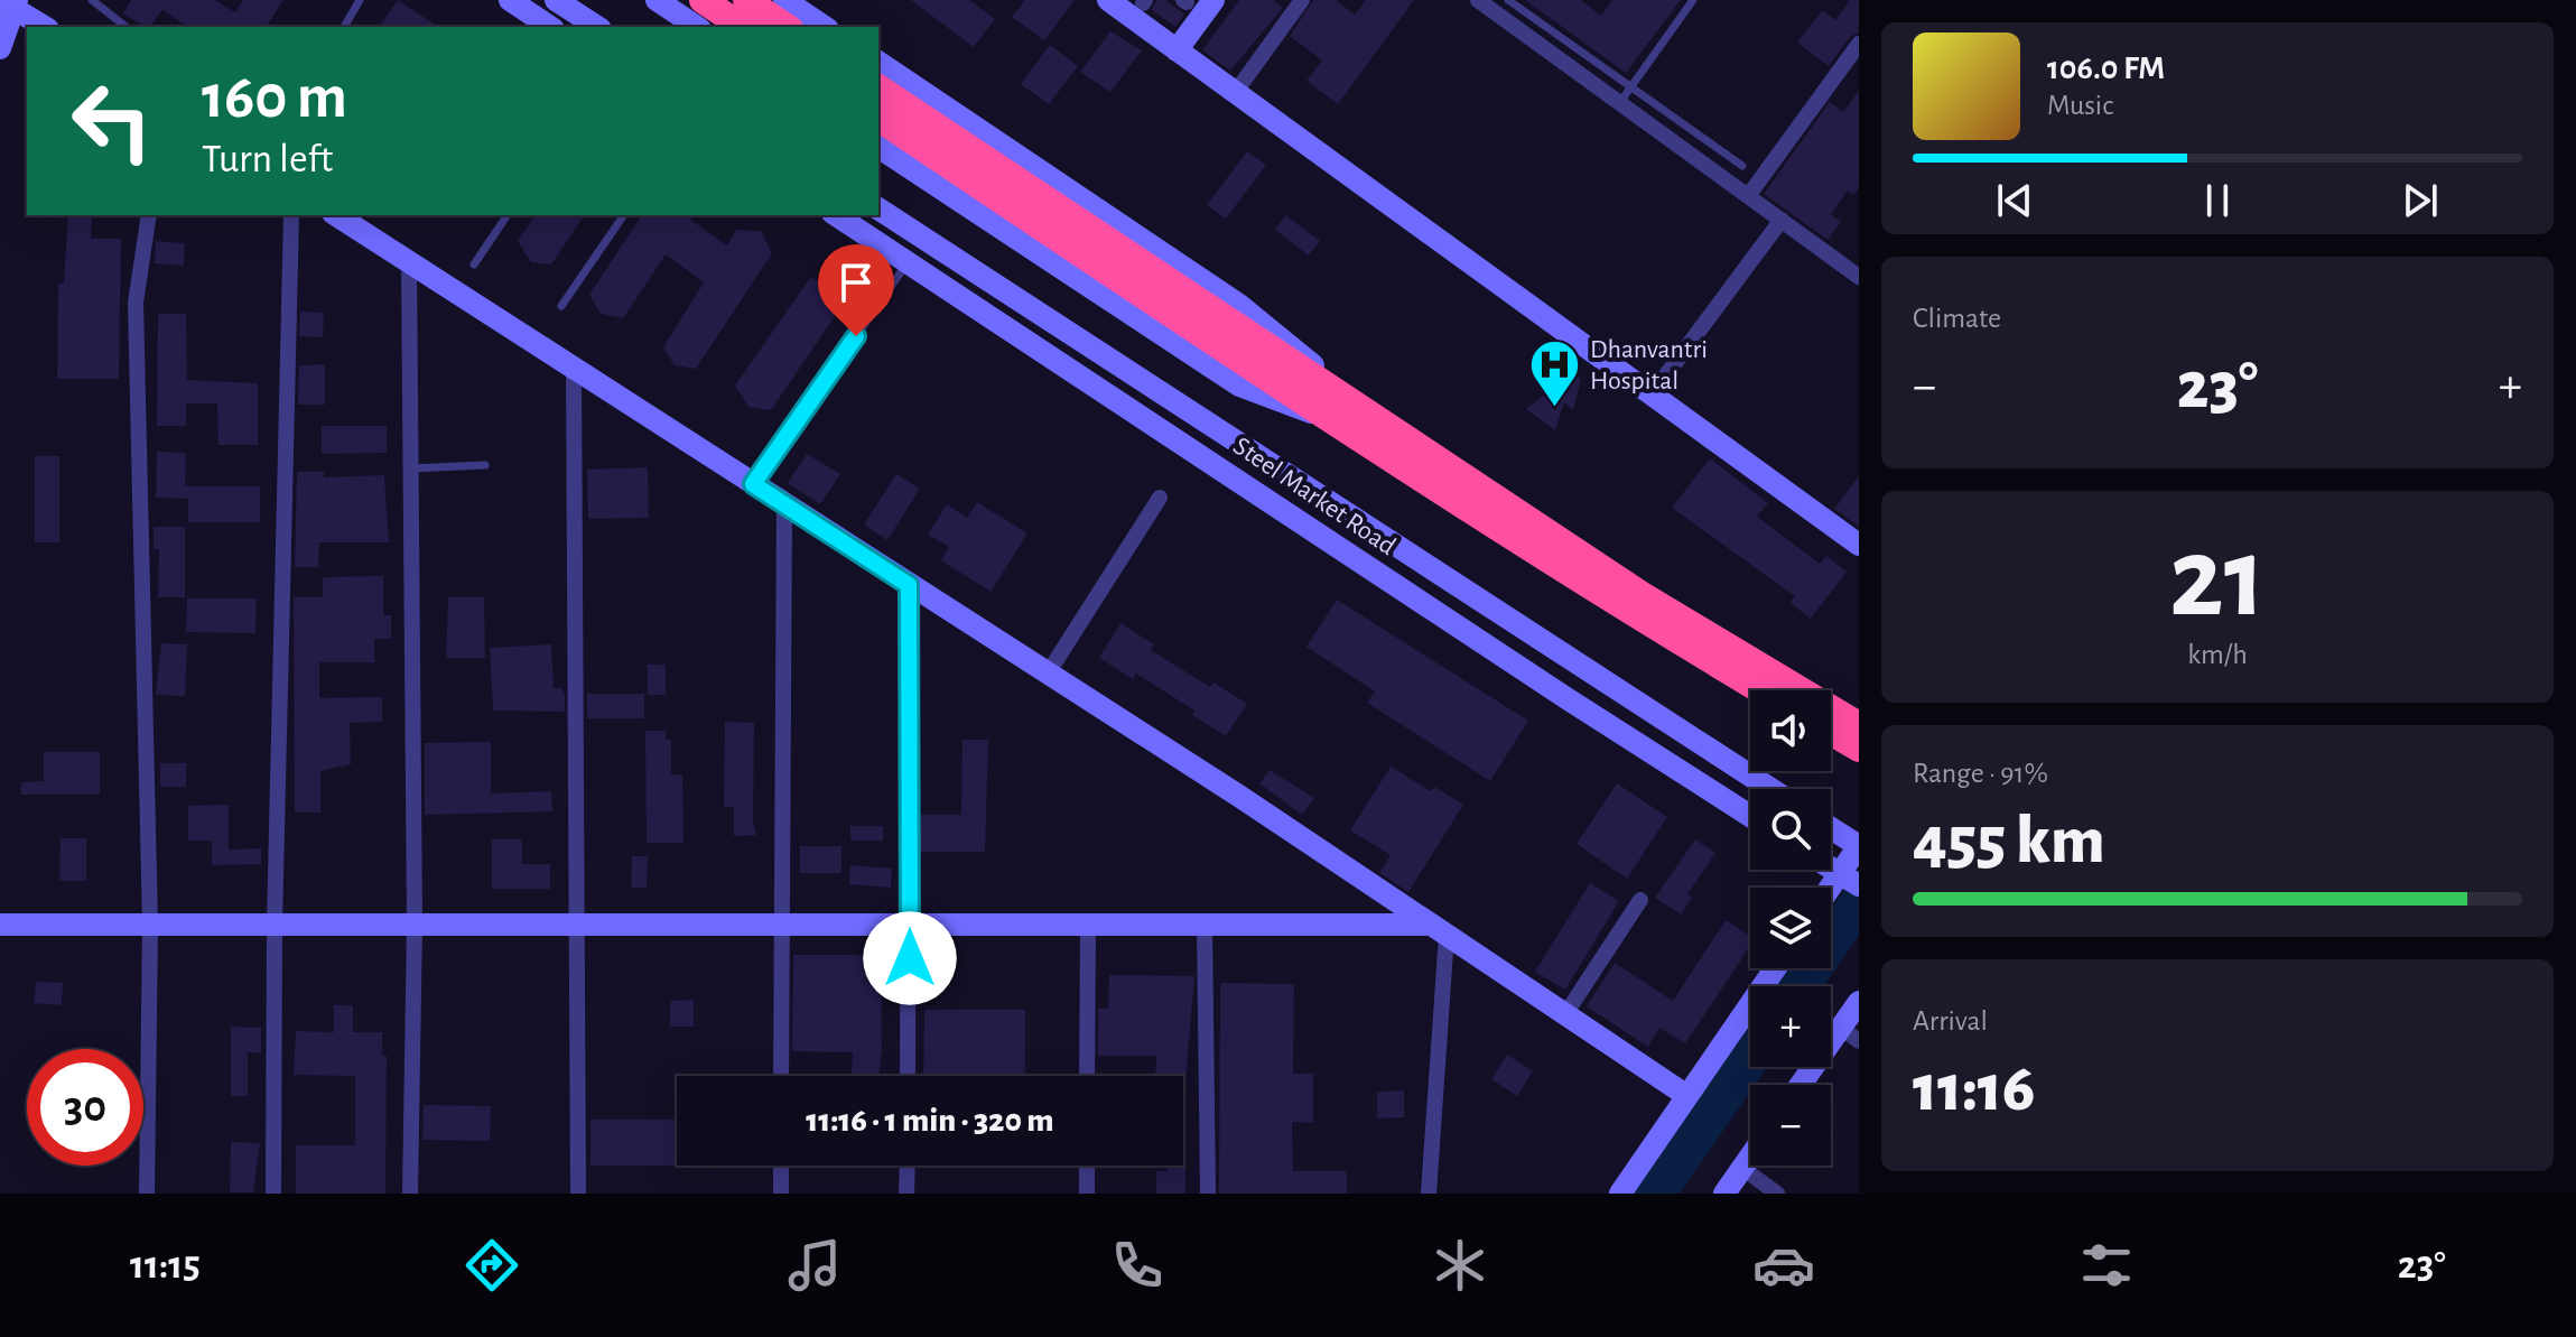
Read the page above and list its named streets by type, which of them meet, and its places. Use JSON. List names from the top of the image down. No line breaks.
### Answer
{"streets":{"street":["Steel Market Road"]},"places":{"hospital":["Dhanvantri Hospital"]},"page":{"turn":["160 m","Turn left"],"song":["106.0 FM","Music"],"tile":["Climate",["21","km/h"],["Range · 91%","455 km"],["Arrival","11:16"]],"heat":["−","23°","+"],"map_buttons":["+","−"],"limit":"30","trip":"11:16 · 1 min · 320 m","tabs":["11:15","23°"]}}
